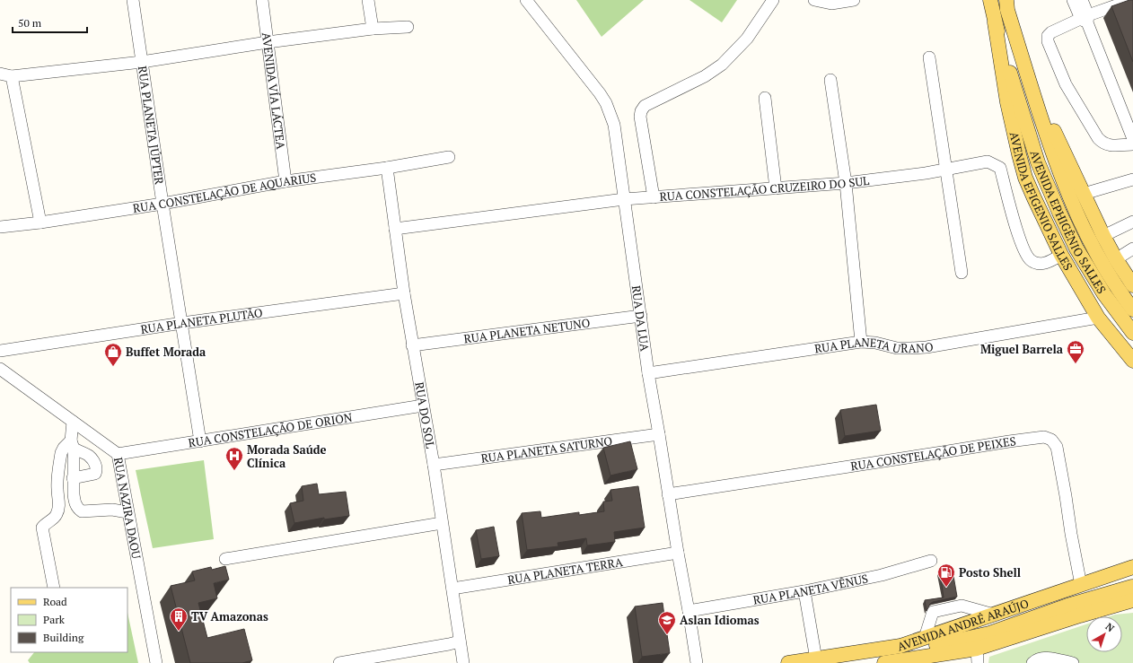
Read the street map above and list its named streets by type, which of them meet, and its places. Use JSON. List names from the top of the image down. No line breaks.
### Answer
{"streets":{"main road":["AVENIDA EFIGENIO SALLES","AVENIDA EPHIGÊNIO SALLES","AVENIDA ANDRÉ ARAÚJO"],"street":["AVENIDA VÍA LÁCTEA","RUA PLANETA JÚPTER","RUA CONSTELAÇÃO CRUZEIRO DO SUL","RUA CONSTELAÇÃO DE AQUARIUS","RUA DA LUA","RUA PLANETA PLUTÃO","RUA PLANETA NETUNO","RUA PLANETA URANO","RUA DO SOL","RUA CONSTELAÇÃO DE ORION","RUA PLANETA SATURNO","RUA CONSTELAÇÃO DE PEIXES","RUA NAZIRA DAOU","RUA PLANETA TERRA","RUA PLANETA VÊNUS"]},"crossings":[["AVENIDA VÍA LÁCTEA","RUA CONSTELAÇÃO DE AQUARIUS"],["RUA PLANETA JÚPTER","RUA CONSTELAÇÃO DE AQUARIUS"],["RUA PLANETA JÚPTER","RUA PLANETA PLUTÃO"],["RUA PLANETA JÚPTER","RUA CONSTELAÇÃO DE ORION"],["RUA CONSTELAÇÃO CRUZEIRO DO SUL","AVENIDA EFIGENIO SALLES"],["RUA CONSTELAÇÃO CRUZEIRO DO SUL","RUA DA LUA"],["RUA CONSTELAÇÃO CRUZEIRO DO SUL","RUA DO SOL"],["RUA CONSTELAÇÃO DE AQUARIUS","RUA DO SOL"],["AVENIDA EFIGENIO SALLES","AVENIDA EPHIGÊNIO SALLES"],["AVENIDA EFIGENIO SALLES","RUA PLANETA URANO"],["RUA DA LUA","RUA PLANETA NETUNO"],["RUA DA LUA","RUA PLANETA URANO"],["RUA DA LUA","RUA PLANETA SATURNO"],["RUA DA LUA","RUA CONSTELAÇÃO DE PEIXES"],["RUA DA LUA","RUA PLANETA TERRA"],["RUA DA LUA","RUA PLANETA VÊNUS"],["RUA PLANETA PLUTÃO","RUA DO SOL"],["RUA PLANETA NETUNO","RUA DO SOL"],["RUA DO SOL","RUA CONSTELAÇÃO DE ORION"],["RUA DO SOL","RUA PLANETA SATURNO"],["RUA DO SOL","RUA PLANETA TERRA"],["RUA CONSTELAÇÃO DE ORION","RUA NAZIRA DAOU"],["RUA CONSTELAÇÃO DE PEIXES","AVENIDA ANDRÉ ARAÚJO"]],"places":{"office":["Miguel Barrela"],"shop":["Buffet Morada"],"hospital":["Morada Saúde Clínica"],"fuel station":["Posto Shell"],"building":["TV Amazonas"],"school or university":["Aslan Idiomas"]},"legend":["Road","Park","Building"],"scale_bar":"50 m","north":"top right"}
